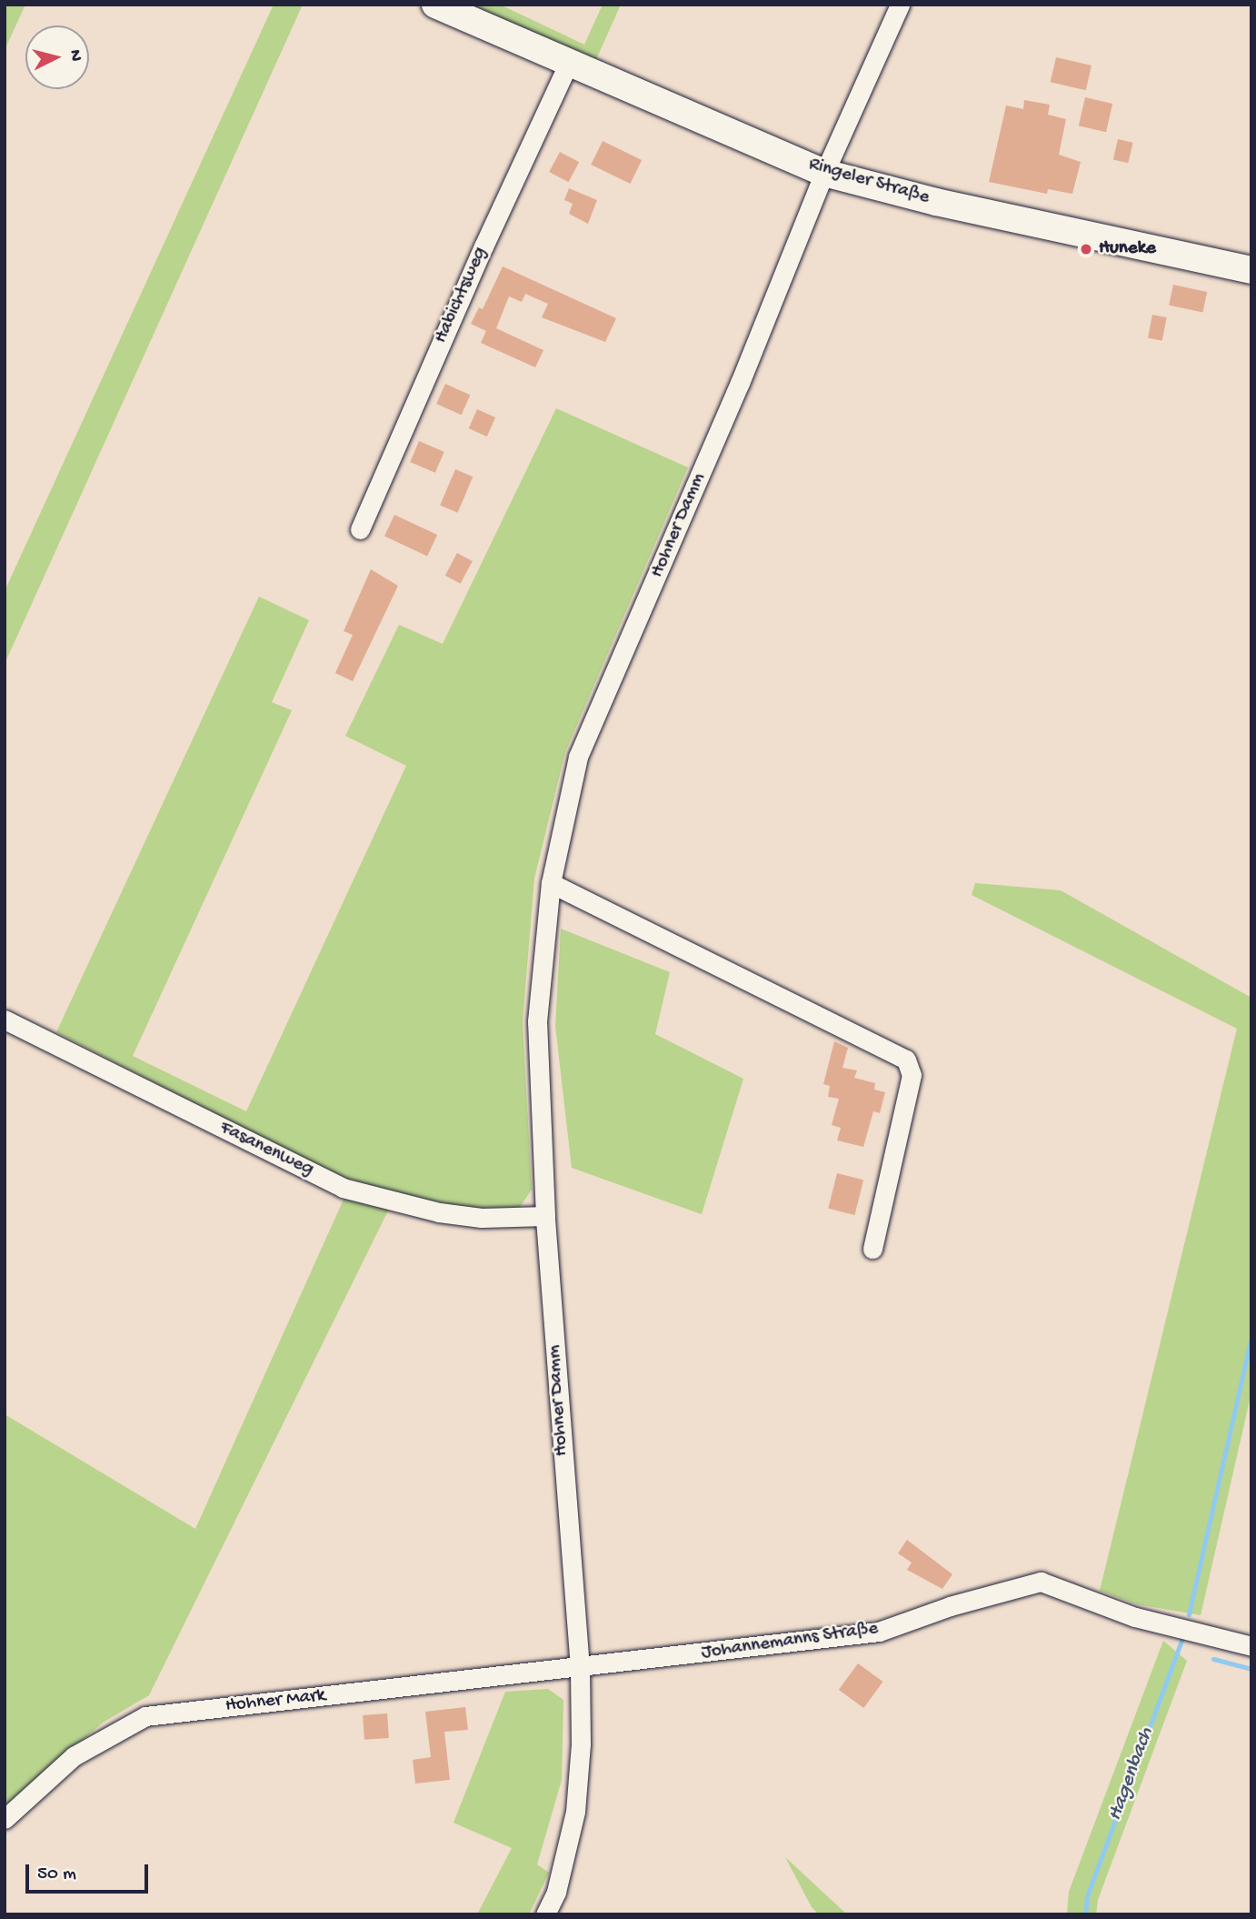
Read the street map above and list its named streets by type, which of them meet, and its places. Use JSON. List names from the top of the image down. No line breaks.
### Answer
{"streets":{"street":["Ringeler Straße","Habichtsweg","Hohner Damm","Fasanenweg","Johannemanns Straße","Hohner Mark"]},"crossings":[["Ringeler Straße","Habichtsweg"],["Ringeler Straße","Hohner Damm"],["Hohner Damm","Fasanenweg"],["Hohner Damm","Johannemanns Straße"],["Hohner Damm","Hohner Mark"],["Johannemanns Straße","Hohner Mark"]],"water":["Hagenbach"],"places":["Huneke"],"scale_bar":"50 m","north":"right"}
